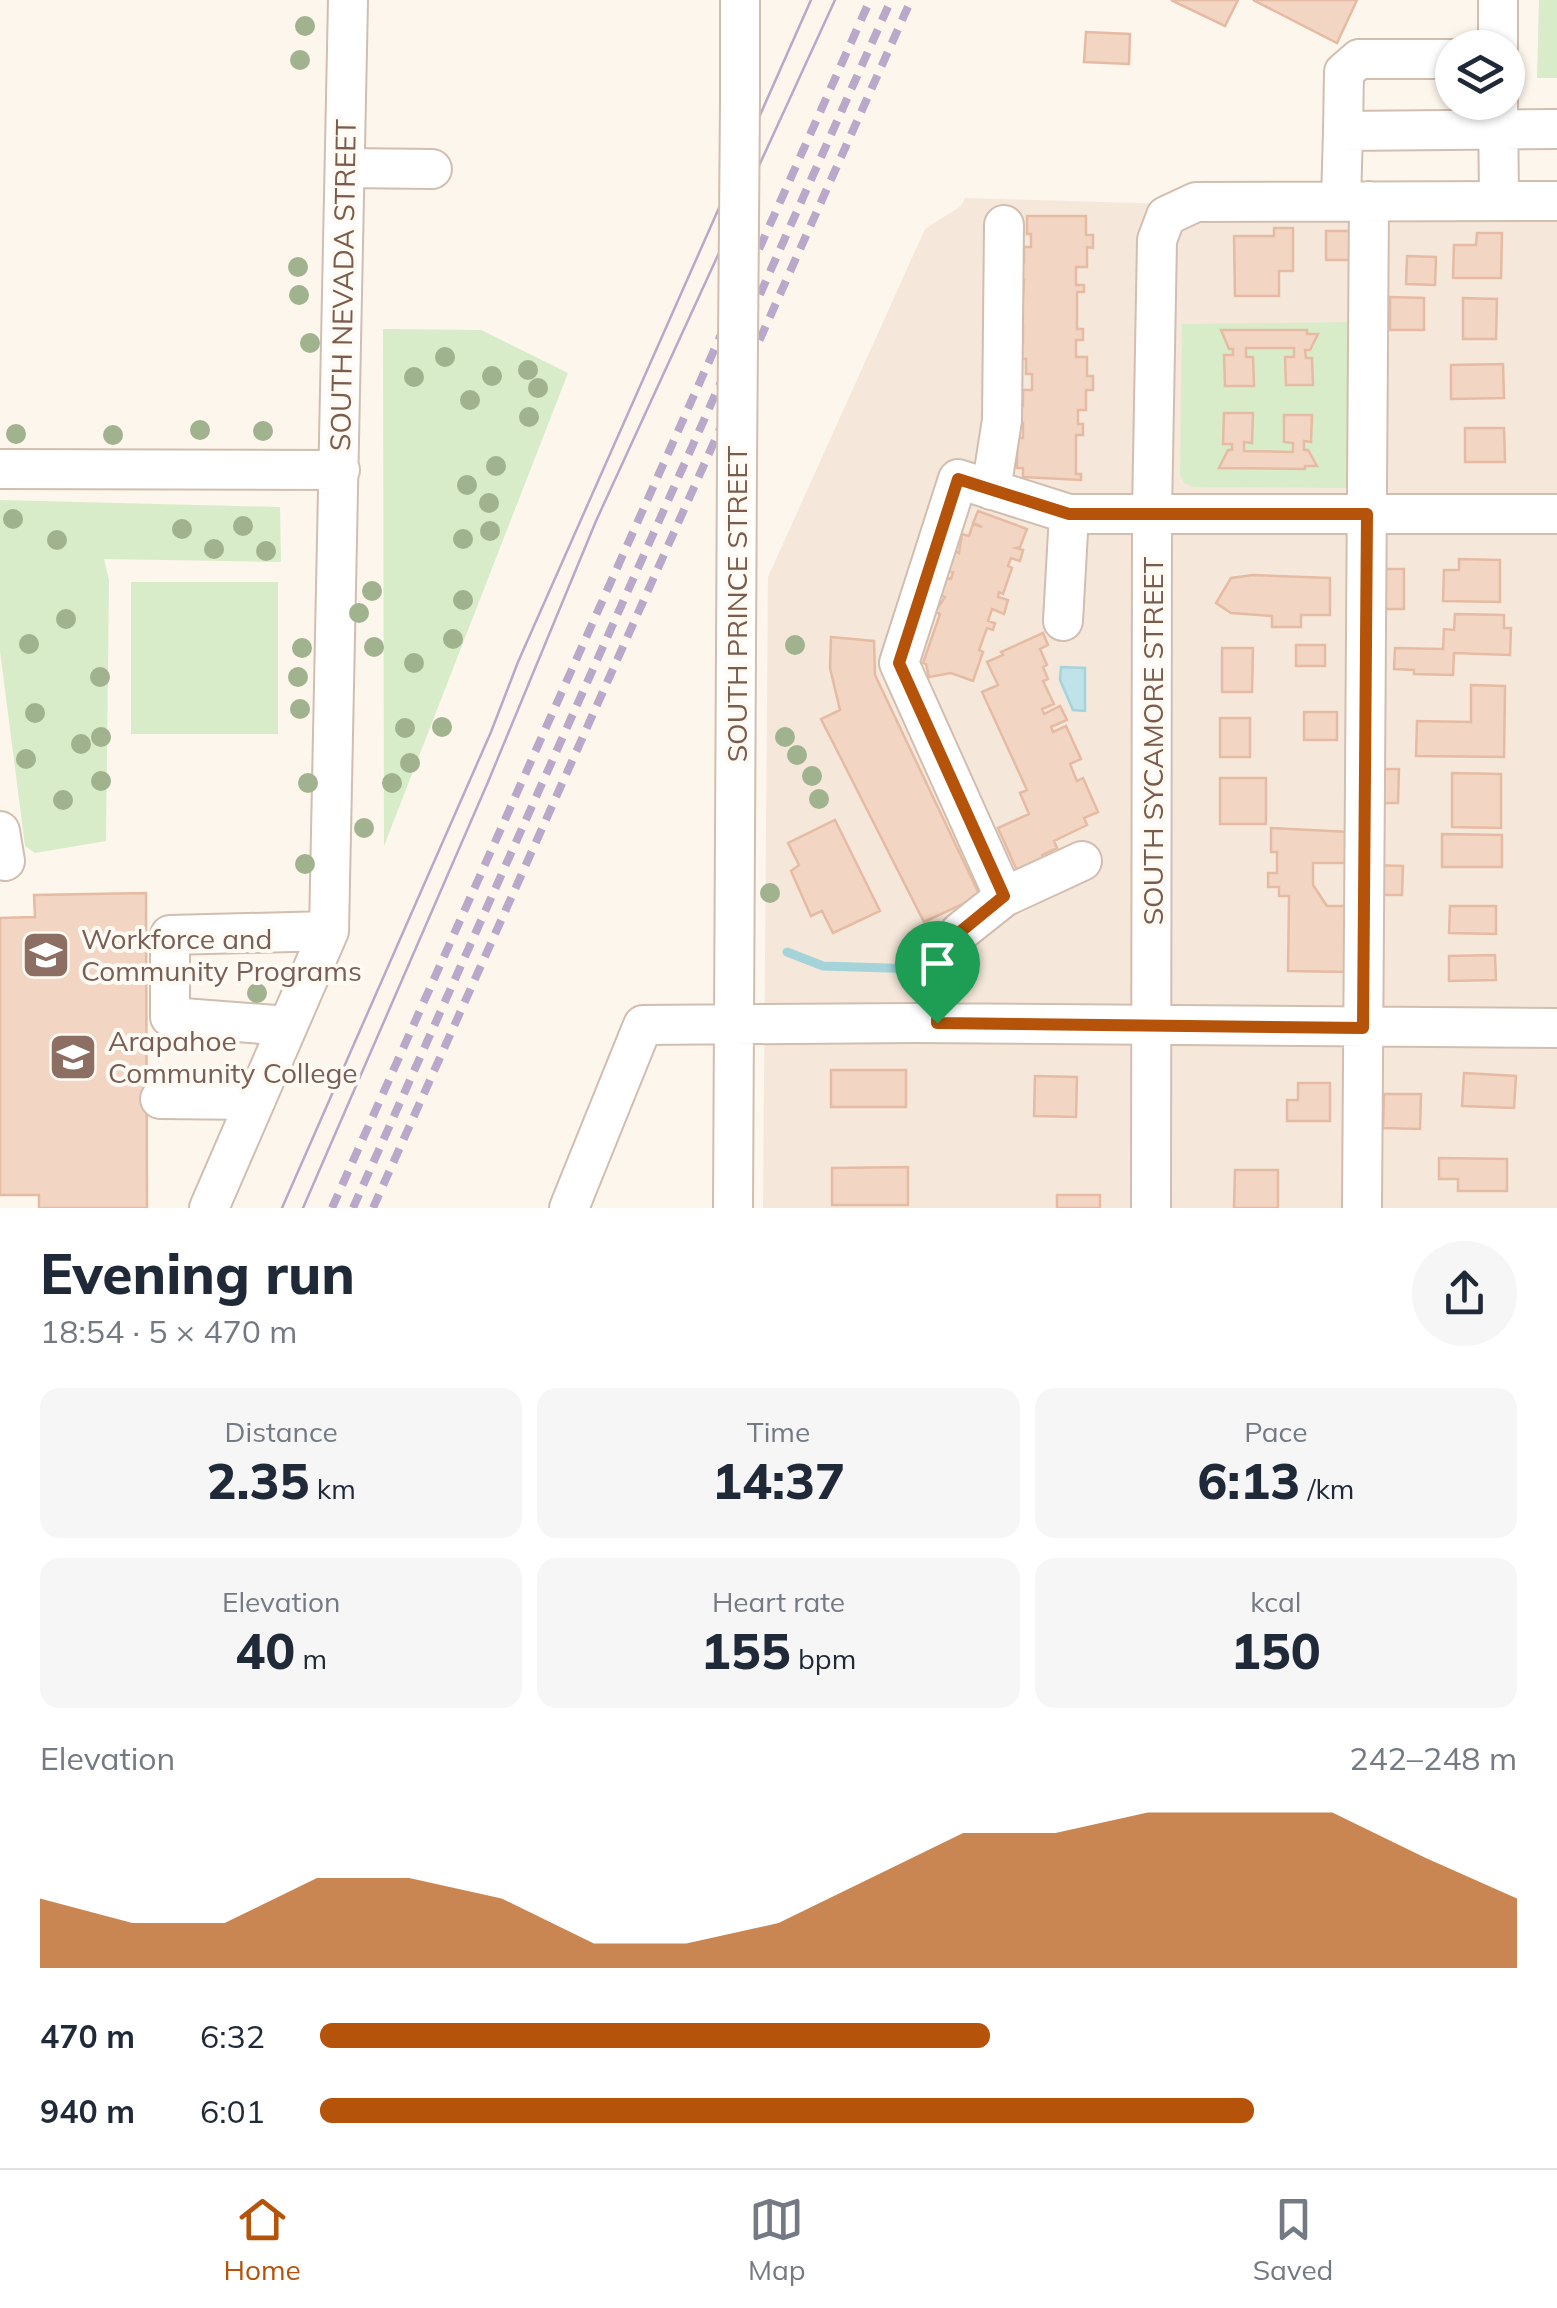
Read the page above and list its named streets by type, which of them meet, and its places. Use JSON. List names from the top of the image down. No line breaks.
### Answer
{"streets":{"street":["SOUTH NEVADA STREET","SOUTH PRINCE STREET","SOUTH SYCAMORE STREET"]},"places":{"school or university":["Workforce and Community Programs","Arapahoe Community College"]},"page":{"heading":["Evening run","18:54 · 5 × 470 m"],"stats":[["Distance","2.35 km"],["Time","14:37"],["Pace","6:13 /km"],["Elevation","40 m"],["Heart rate","155 bpm"],["kcal","150"]],"chart":["Elevation","242–248 m"],"list":[{"name":"470 m","note":"6:32"},{"name":"940 m","note":"6:01"}],"tabs":["Home","Map","Saved"]}}
